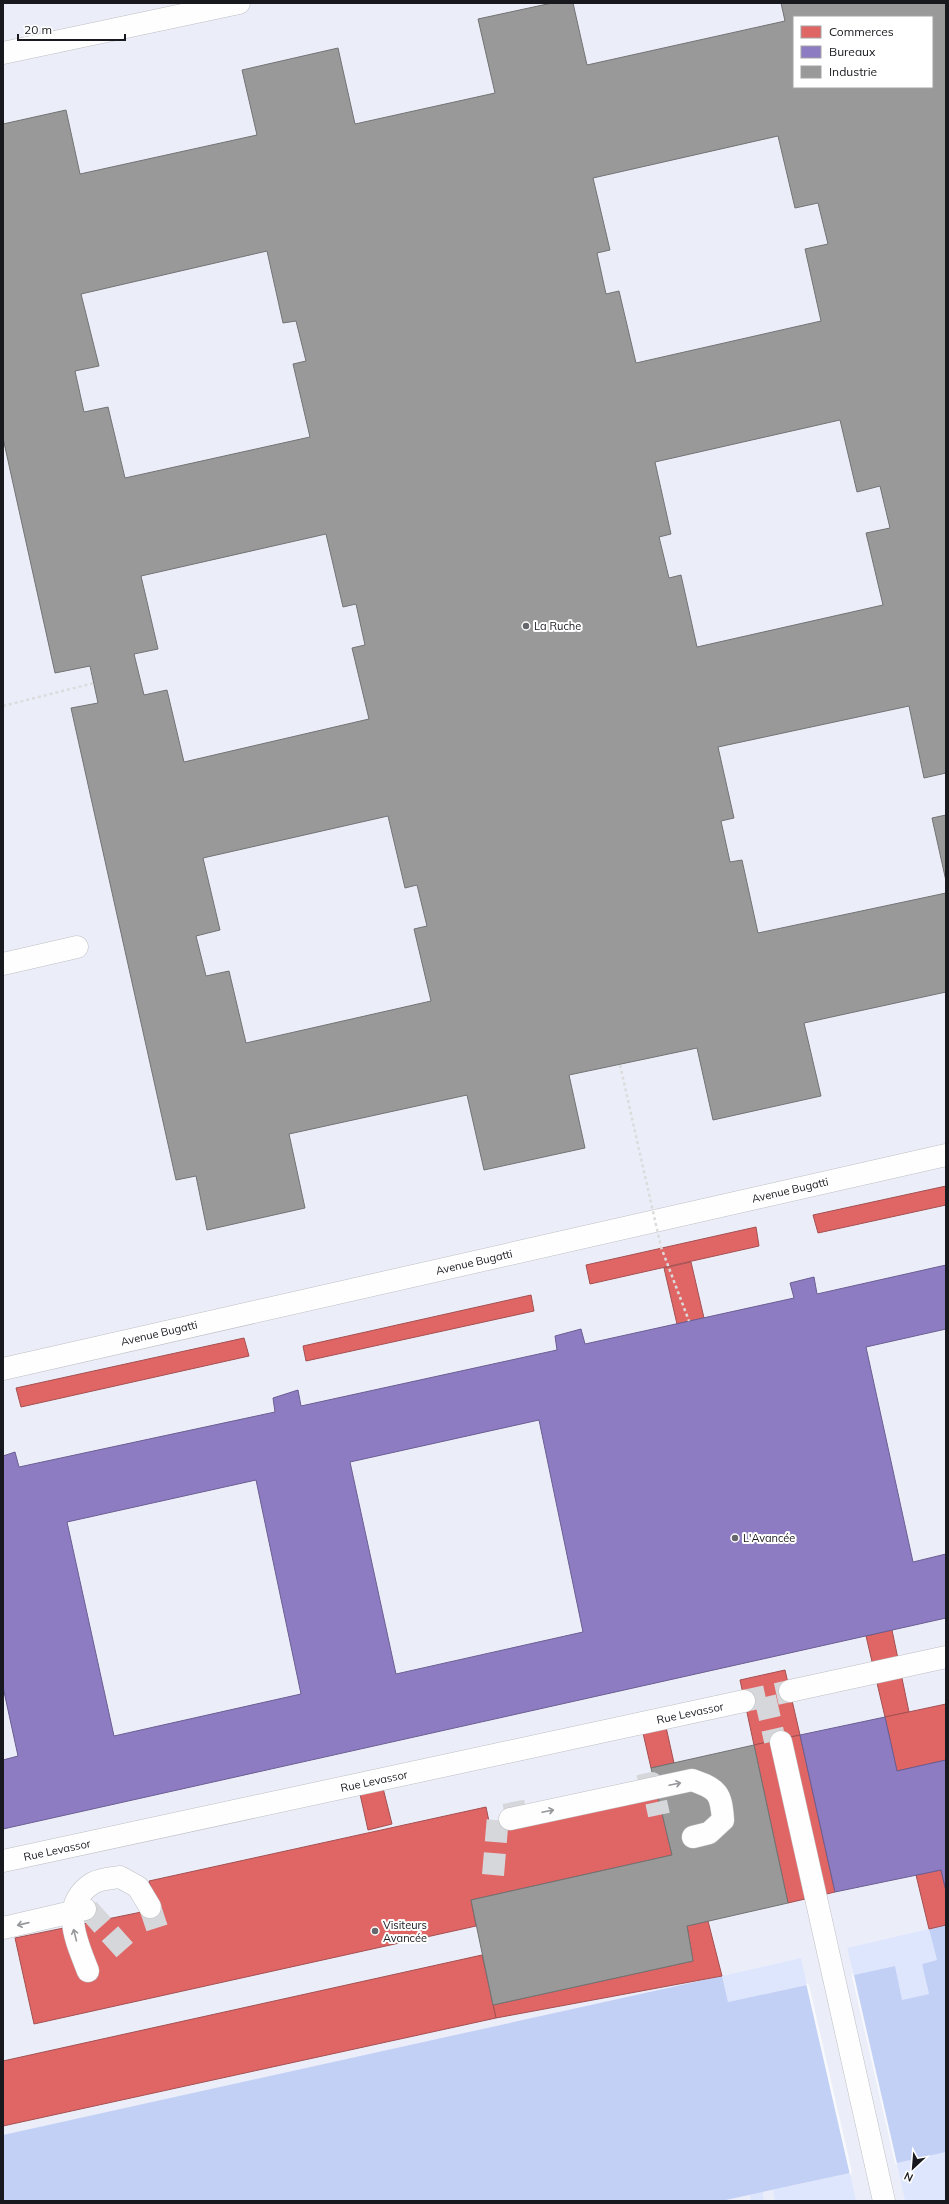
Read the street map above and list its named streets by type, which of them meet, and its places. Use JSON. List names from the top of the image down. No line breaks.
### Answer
{"streets":{"lane":["Avenue Bugatti","Rue Levassor"]},"places":["La Ruche","L'Avancée","Visiteurs Avancée"],"legend":["Commerces","Bureaux","Industrie"],"scale_bar":"20 m","north":"bottom left"}
